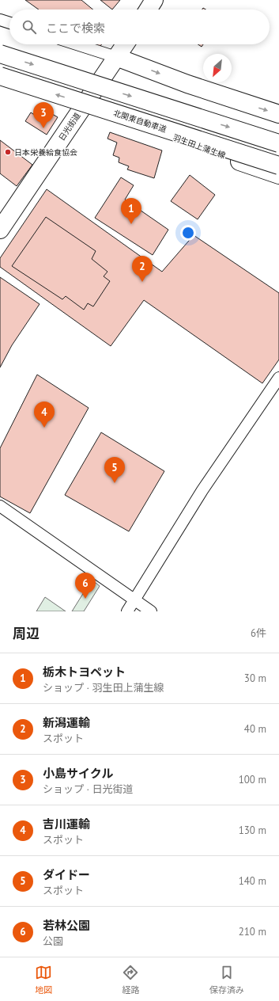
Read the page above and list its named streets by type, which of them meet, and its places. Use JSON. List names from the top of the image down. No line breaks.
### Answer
{"streets":{"main road":["北関東自動車道","日光街道","羽生田上蒲生線"]},"crossings":[["日光街道","羽生田上蒲生線"]],"places":["日本栄養給食協会"],"north":"bottom left","page":{"search":"ここで検索","pins":["3","1","2","4","5","6"],"heading":["周辺","6件"],"list":[{"mark":"1","name":"栃木トヨペット","note":"ショップ · 羽生田上蒲生線","value":"30 m"},{"mark":"2","name":"新潟運輸","note":"スポット","value":"40 m"},{"mark":"3","name":"小島サイクル","note":"ショップ · 日光街道","value":"100 m"},{"mark":"4","name":"吉川運輸","note":"スポット","value":"130 m"},{"mark":"5","name":"ダイドー","note":"スポット","value":"140 m"},{"mark":"6","name":"若林公園","note":"公園","value":"210 m"}],"nav":["地図","経路","保存済み"]}}
